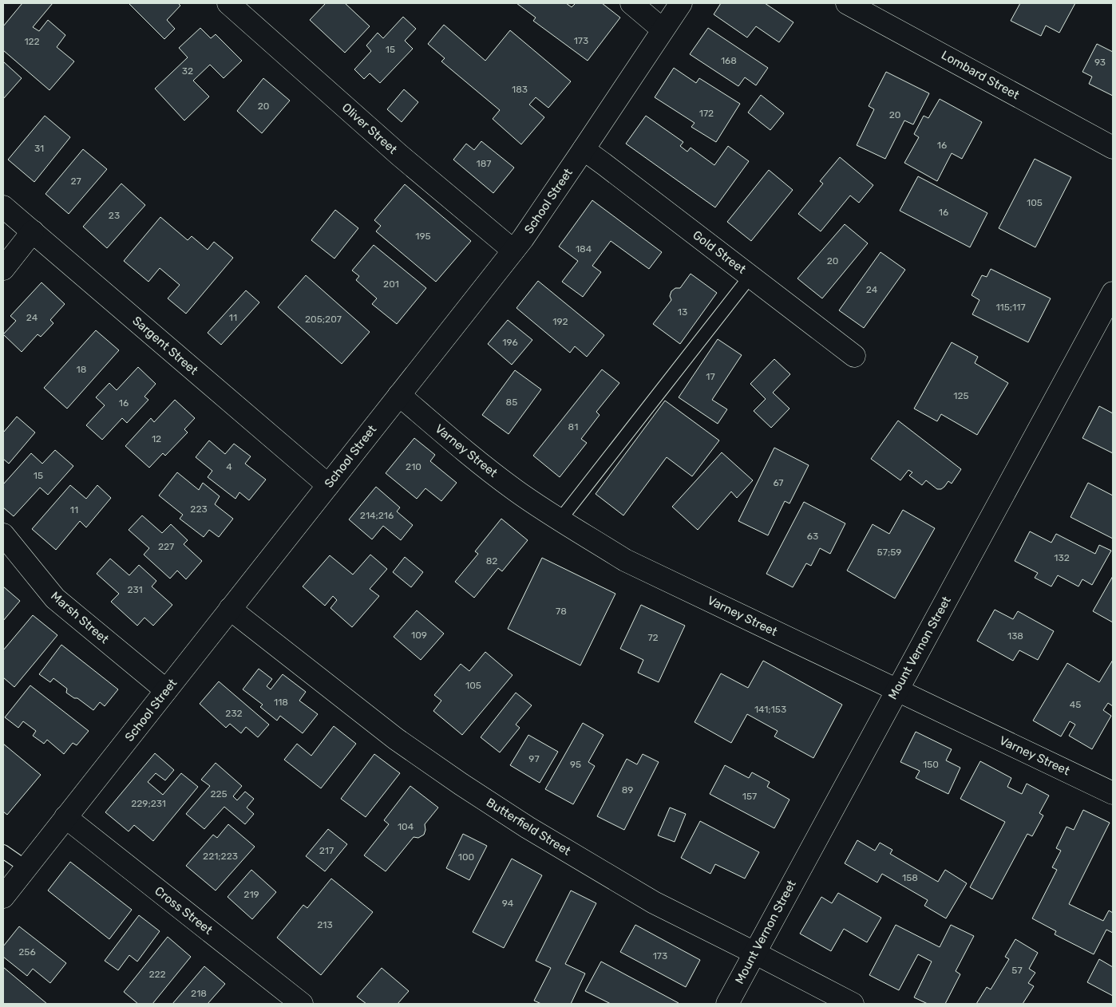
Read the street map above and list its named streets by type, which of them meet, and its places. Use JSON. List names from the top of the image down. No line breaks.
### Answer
{"streets":{"street":["Lombard Street","Oliver Street","School Street","Gold Street","Sargent Street","Varney Street","Marsh Street","Mount Vernon Street","Butterfield Street","Cross Street"]},"crossings":[["Oliver Street","School Street"],["School Street","Gold Street"],["School Street","Sargent Street"],["School Street","Varney Street"],["School Street","Marsh Street"],["School Street","Butterfield Street"],["School Street","Cross Street"],["Varney Street","Mount Vernon Street"],["Mount Vernon Street","Butterfield Street"]],"house_numbers":["173","122","15","168","93","32","183","20","172","20","16","31","187","27","105","16","23","195","184","20","201","24","115;117","13","24","11","205;207","192","196","18","17","125","85","16","81","12","4","210","15","67","223","11","214;216","63","227","57;59","132","82","231","78","109","138","72","105","118","45","141;153","232","97","95","150","89","225","157","229;231","104","217","221;223","100","158","219","94","213","256","173","57","222","218"]}
